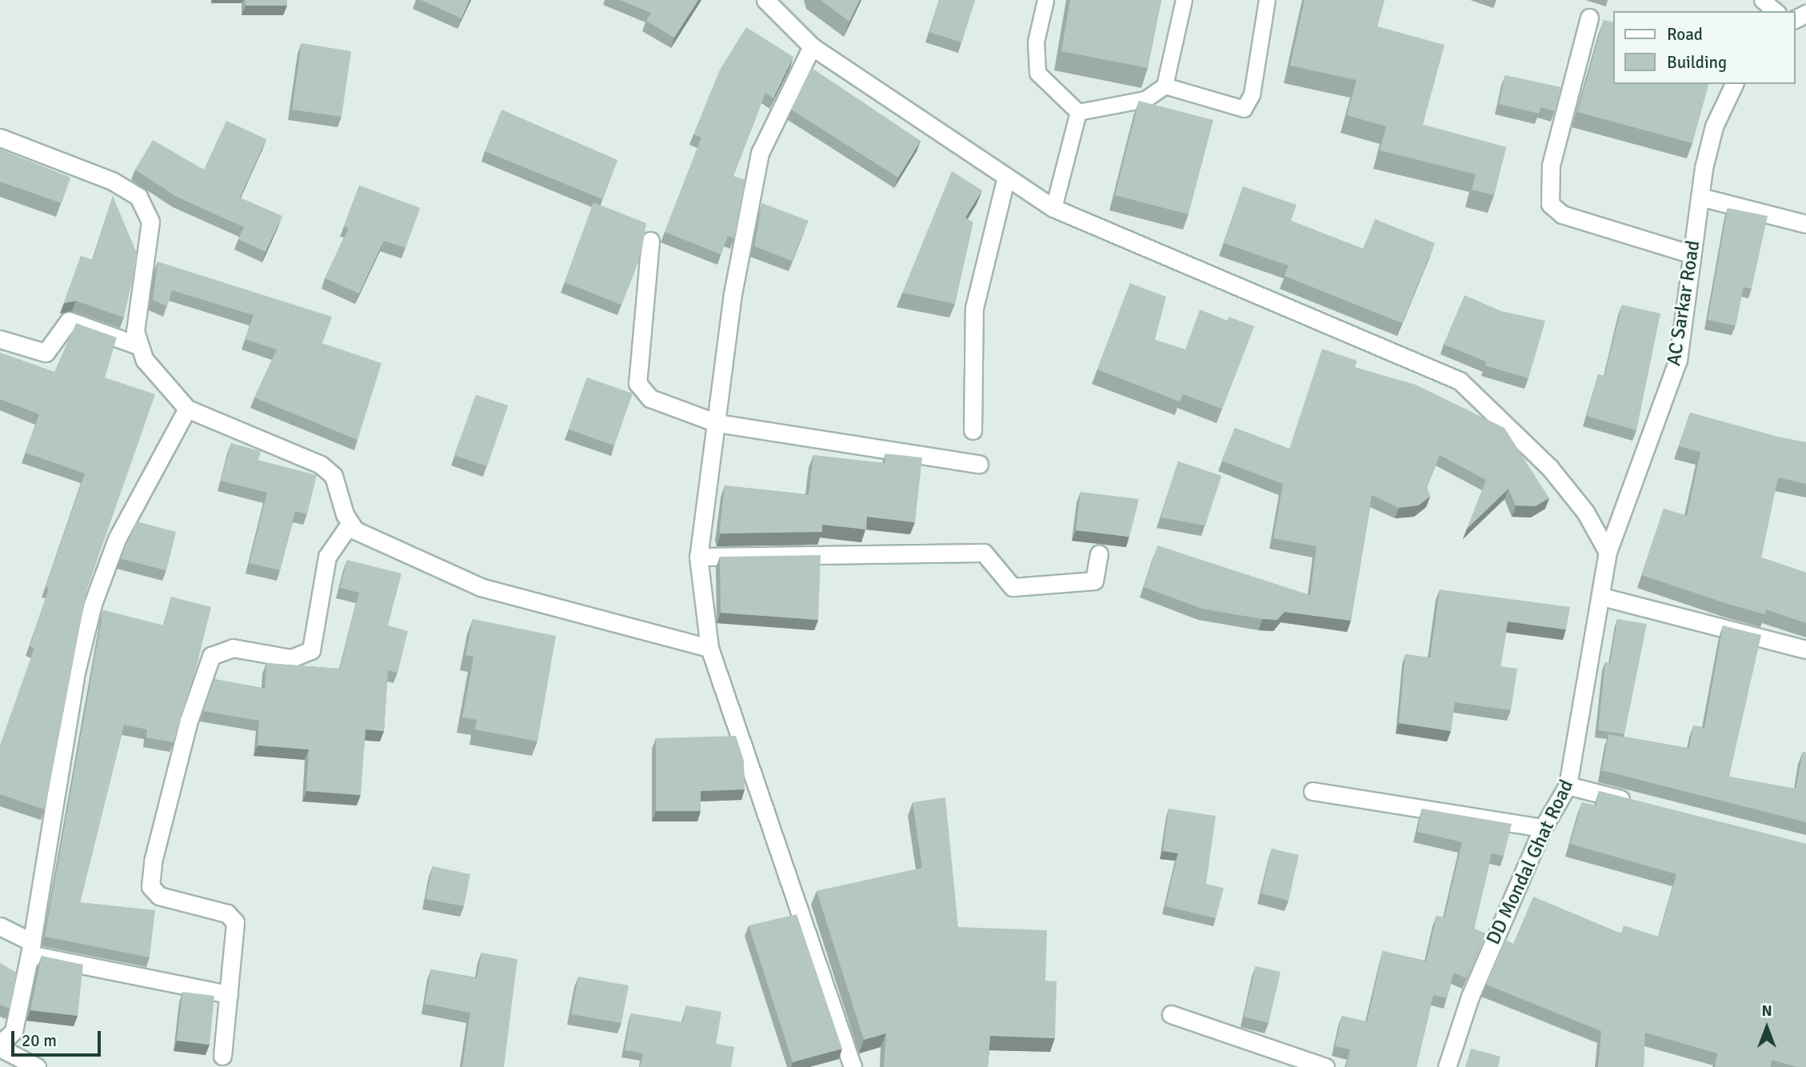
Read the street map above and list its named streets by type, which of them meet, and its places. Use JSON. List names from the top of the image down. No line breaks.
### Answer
{"streets":{"street":["AC Sarkar Road","DD Mondal Ghat Road"]},"crossings":[["AC Sarkar Road","DD Mondal Ghat Road"]],"legend":["Road","Building"],"scale_bar":"20 m","north":"top"}
